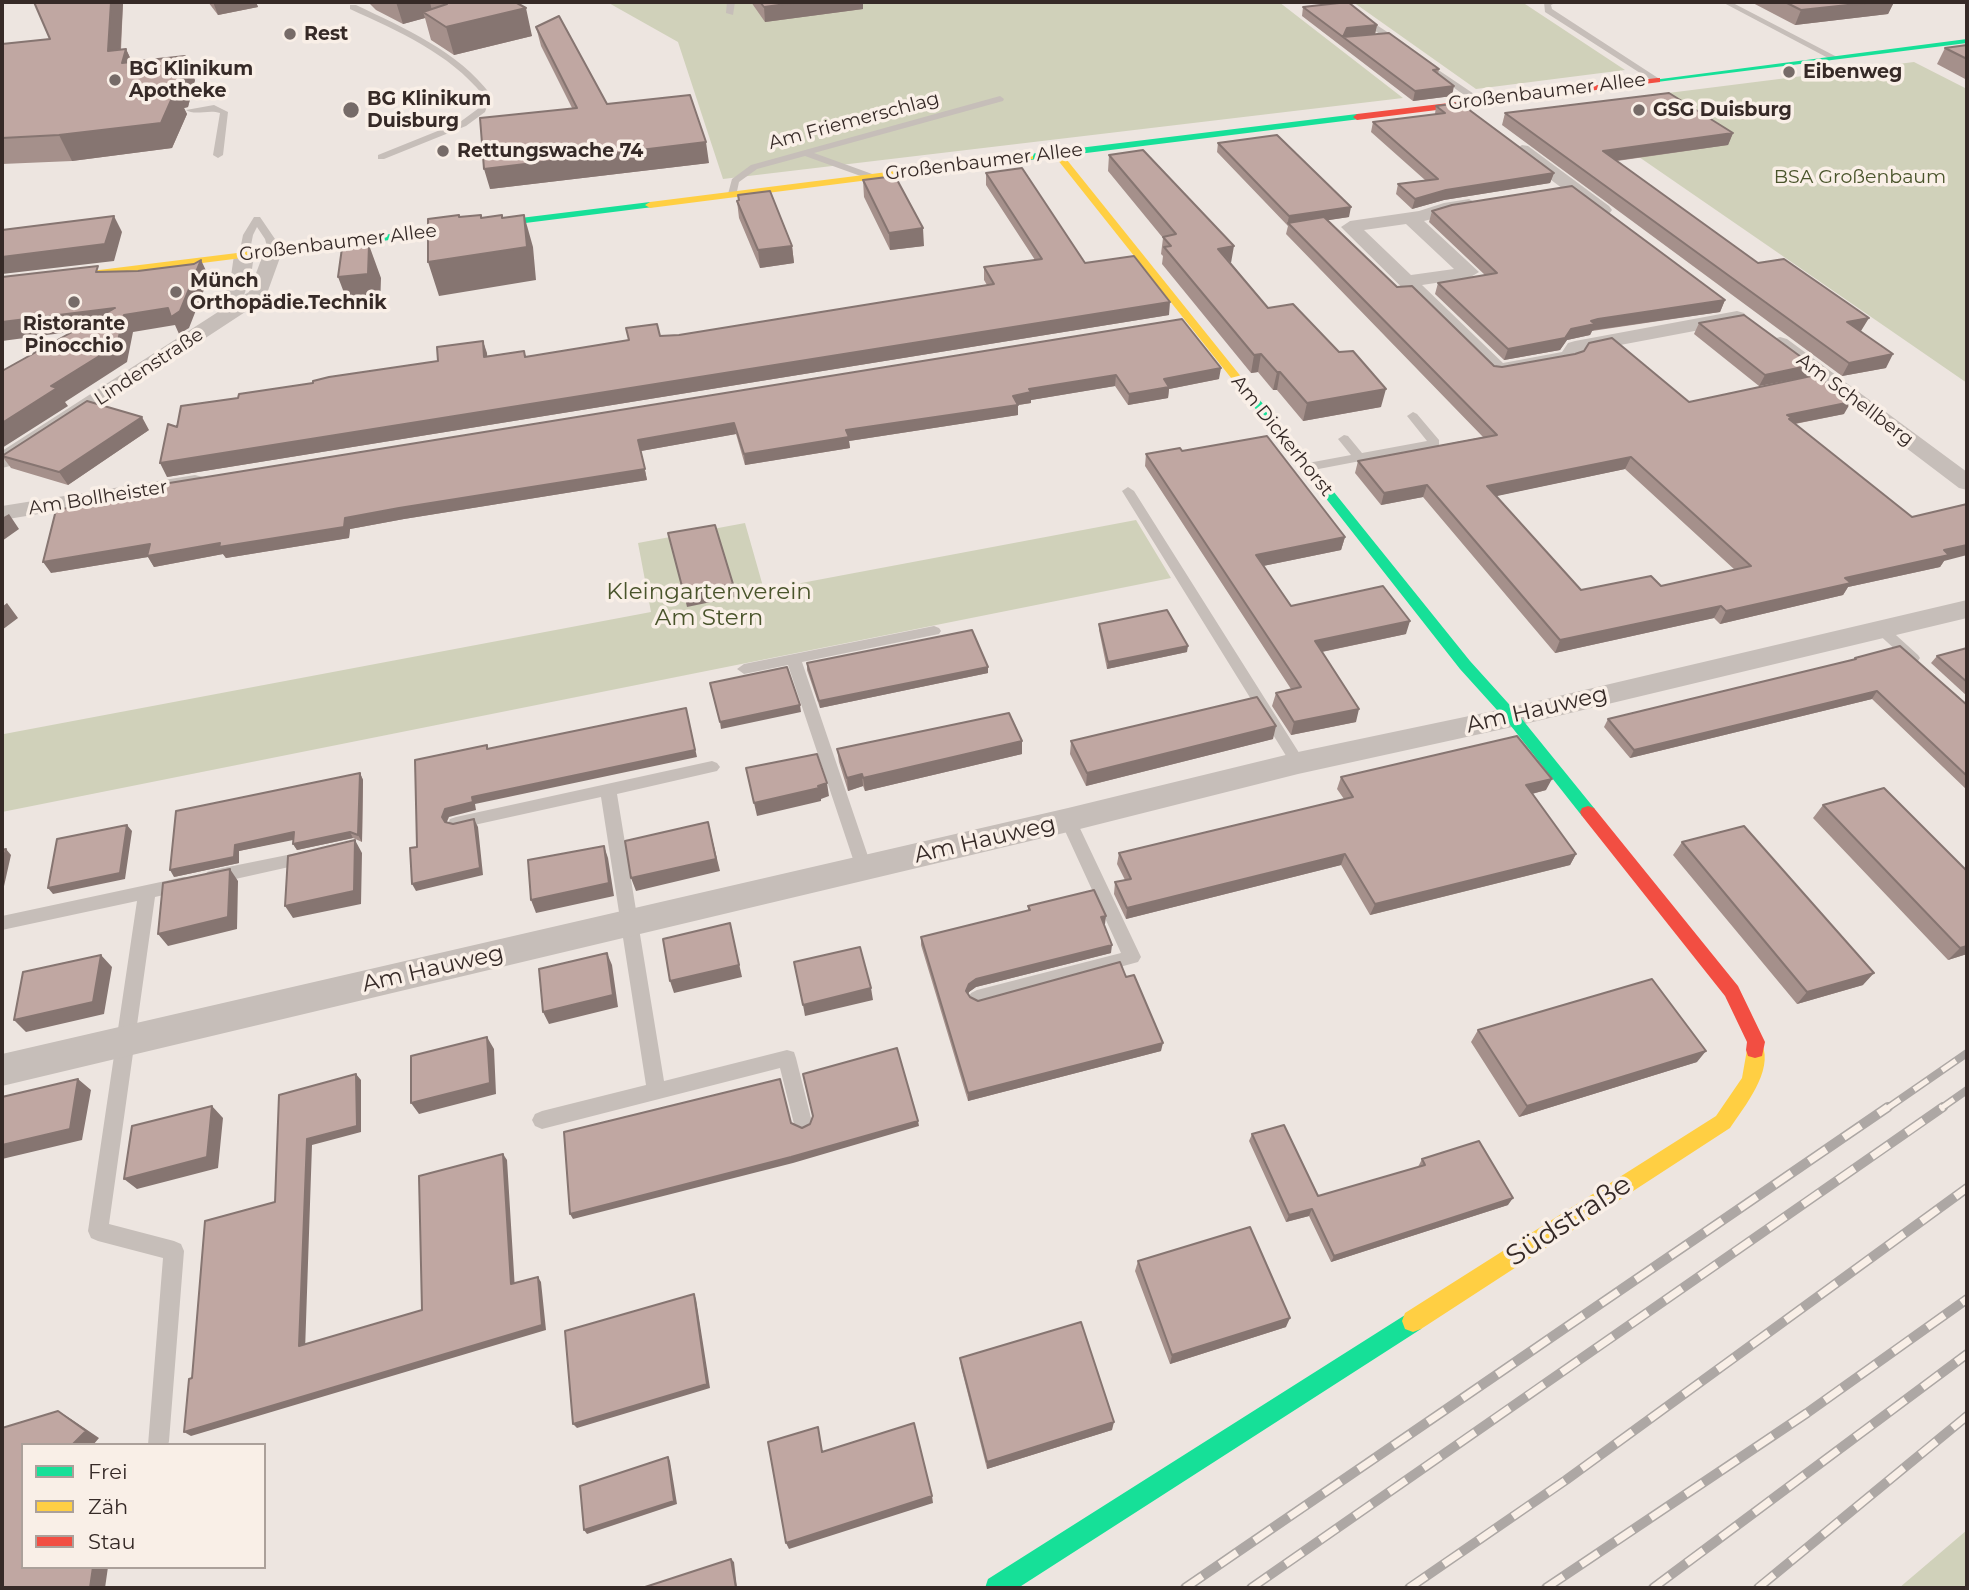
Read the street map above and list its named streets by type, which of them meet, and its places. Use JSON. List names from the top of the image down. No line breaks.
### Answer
{"streets":{"main road":["Großenbaumer Allee","Am Dickerhorst","Südstraße"],"street":["Lindenstraße","Am Schellberg","Am Bollheister","Am Hauweg"],"lane":["Am Friemerschlag"]},"crossings":[["Großenbaumer Allee","Am Friemerschlag"],["Großenbaumer Allee","Lindenstraße"],["Großenbaumer Allee","Am Dickerhorst"],["Am Dickerhorst","Am Hauweg"],["Am Dickerhorst","Südstraße"],["Am Hauweg","Südstraße"]],"parks":["BSA Großenbaum","Kleingartenverein Am Stern"],"places":["Rest","Eibenweg","BG Klinikum Apotheke","BG Klinikum Duisburg","GSG Duisburg","Rettungswache 74","Münch Orthopädie.Technik","Ristorante Pinocchio"],"legend":["Frei","Zäh","Stau"]}
